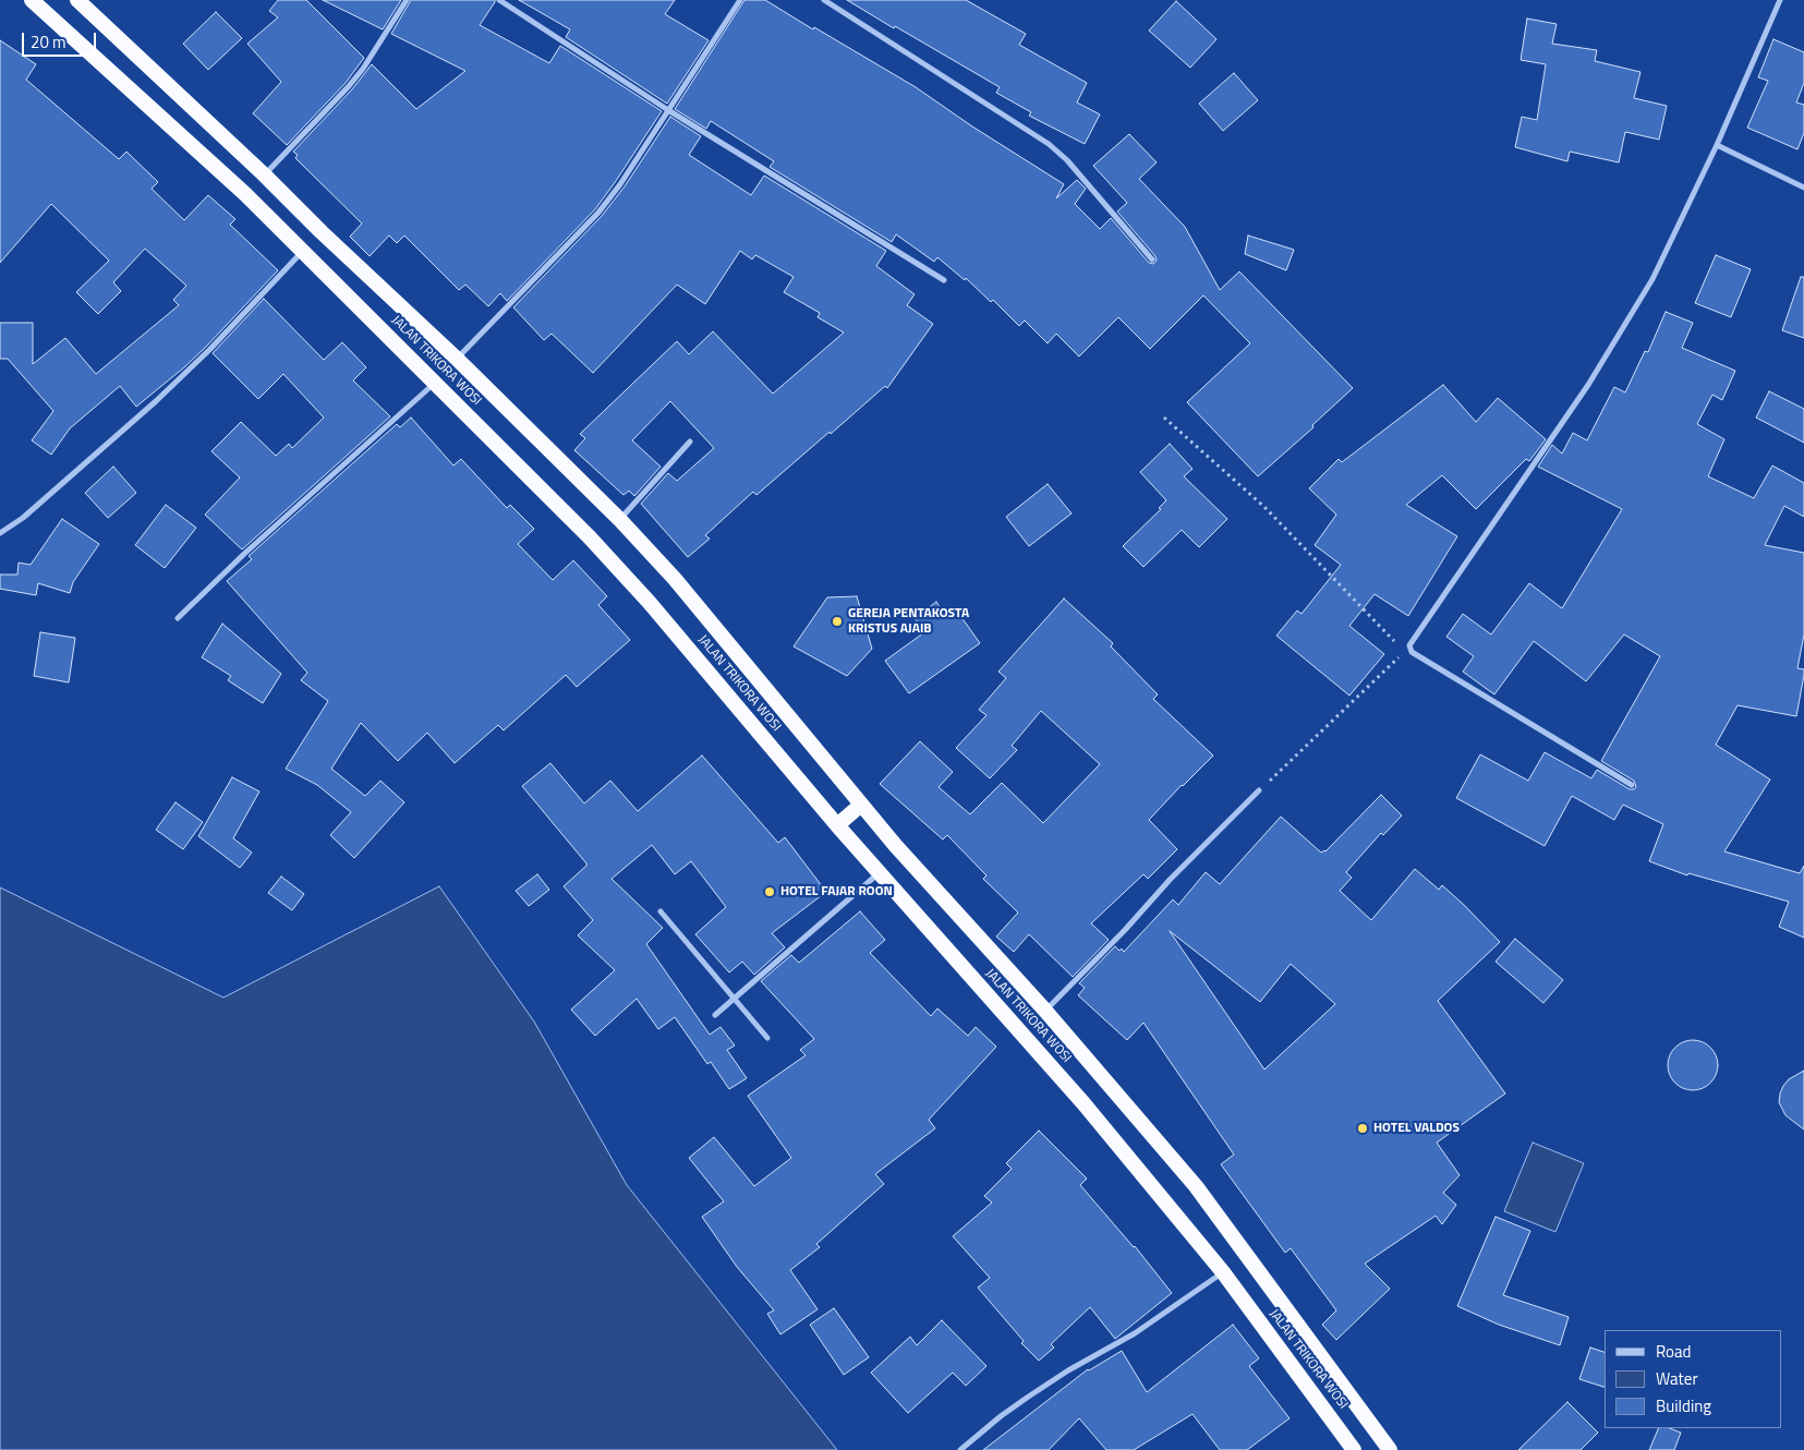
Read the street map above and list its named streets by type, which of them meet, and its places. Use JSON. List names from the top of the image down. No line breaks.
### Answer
{"streets":{"highway":["JALAN TRIKORA WOSI"]},"places":["GEREJA PENTAKOSTA KRISTUS AJAIB","HOTEL FAJAR ROON","HOTEL VALDOS"],"legend":["Road","Water","Building"],"scale_bar":"20 m"}
